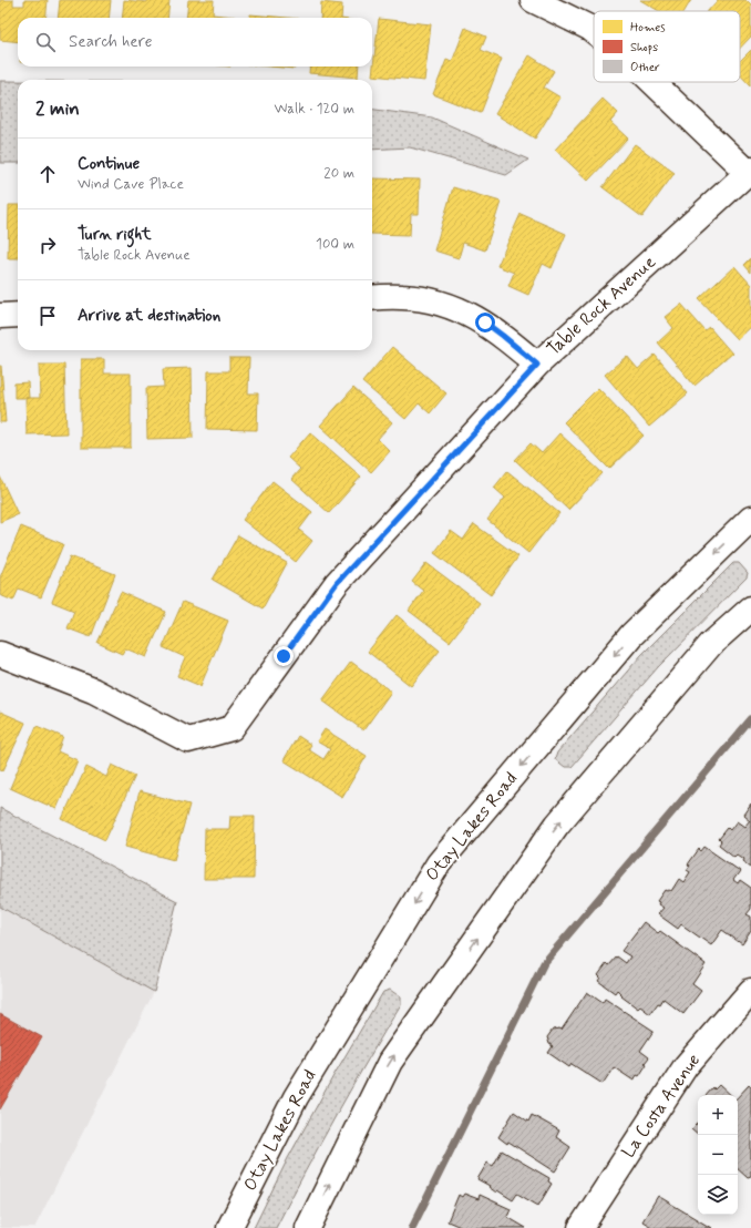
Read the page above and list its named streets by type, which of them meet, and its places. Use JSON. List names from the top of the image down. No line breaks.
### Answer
{"streets":{"street":["Table Rock Avenue","Otay Lakes Road","La Costa Avenue"]},"legend":["Homes","Shops","Other"],"page":{"search":"Search here","heading":["2 min","Walk · 120 m"],"list":[["Continue","Wind Cave Place","20 m"],["Turn right","Table Rock Avenue","100 m"],"Arrive at destination"],"map_buttons":["+","−"]}}
